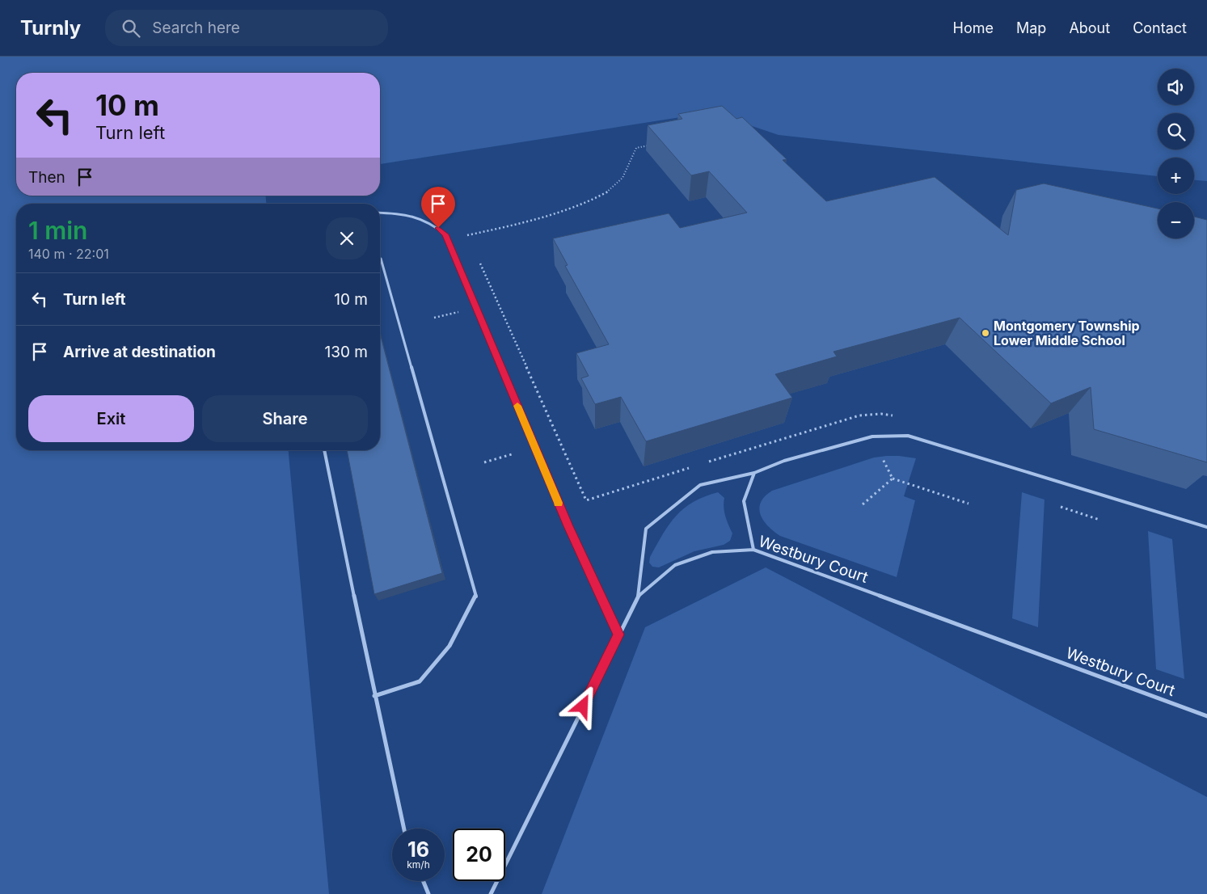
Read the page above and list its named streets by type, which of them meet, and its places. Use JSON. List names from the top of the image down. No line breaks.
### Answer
{"streets":{"lane":["Westbury Court"]},"places":["Montgomery Township Lower Middle School"],"page":{"header":"Turnly","search":"Search here","nav":["Home","Map","About","Contact"],"map_buttons":["+","−"],"turn":["10 m","Turn left"],"then":"Then","heading":["1 min","140 m · 22:01"],"list":[{"name":"Turn left","value":"10 m"},{"name":"Arrive at destination","value":"130 m"}],"buttons":["Exit","Share"],"speed":"16 km/h","limit":"20"}}
